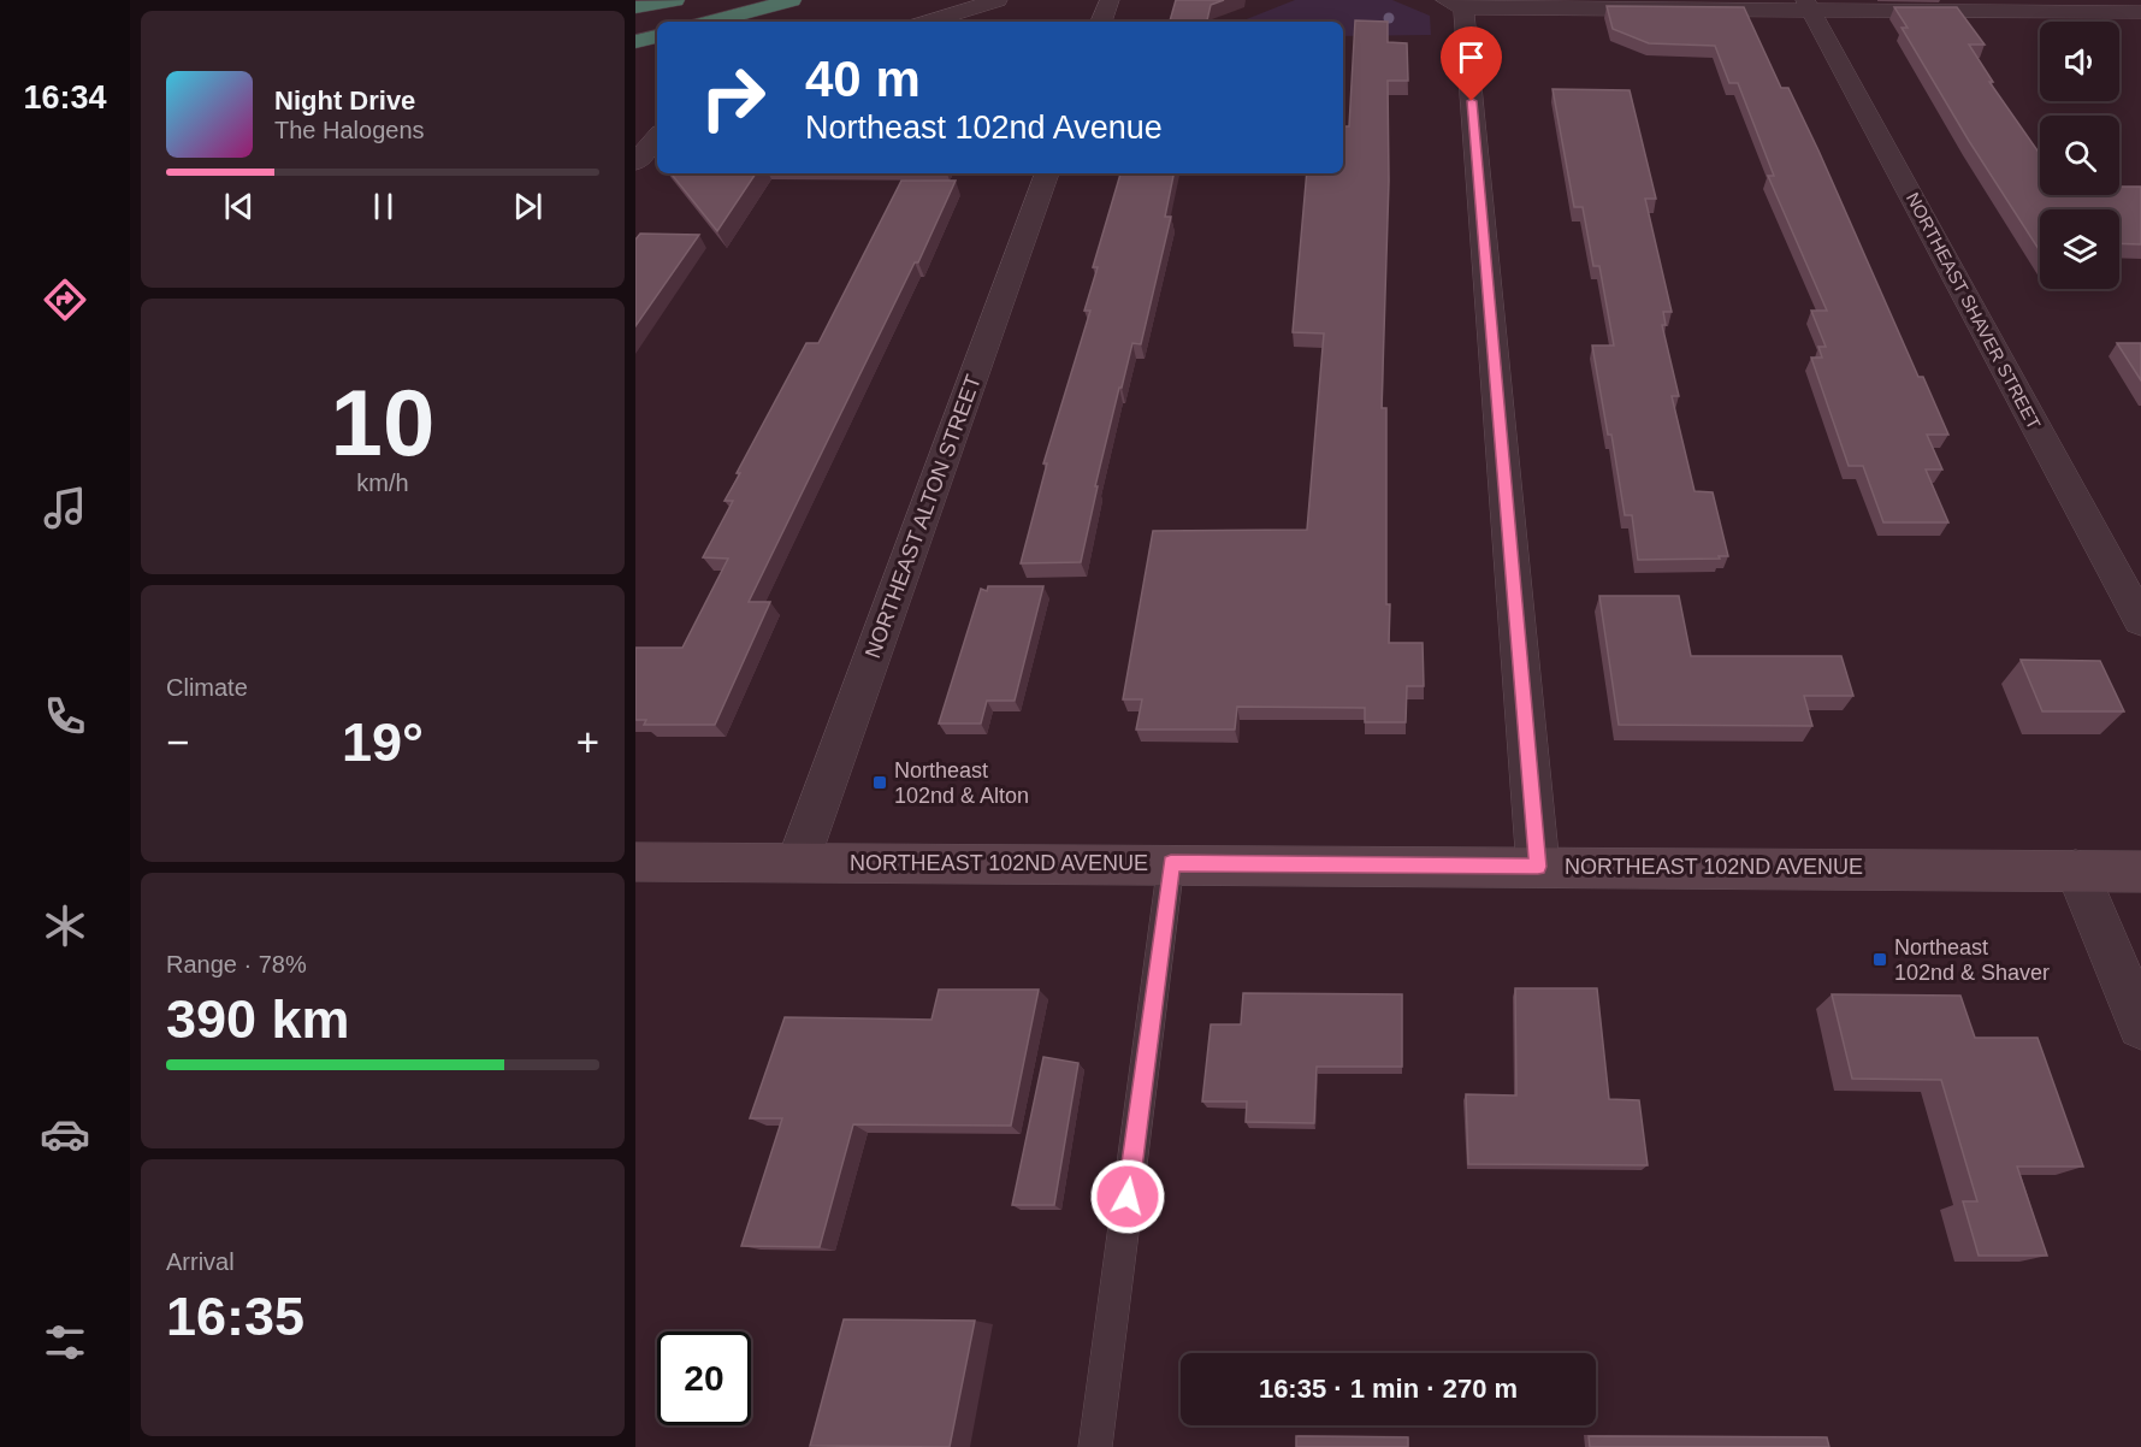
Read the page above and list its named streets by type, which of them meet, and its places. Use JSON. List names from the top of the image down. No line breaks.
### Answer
{"streets":{"main road":["NORTHEAST 102ND AVENUE"],"street":["NORTHEAST SHAVER STREET","NORTHEAST ALTON STREET"]},"crossings":[["NORTHEAST ALTON STREET","NORTHEAST 102ND AVENUE"]],"places":{"transit":["Northeast 102nd & Alton","Northeast 102nd & Shaver"]},"page":{"tabs":"16:34","turn":["40 m","Northeast 102nd Avenue"],"song":["Night Drive","The Halogens"],"tile":[["10","km/h"],"Climate",["Range · 78%","390 km"],["Arrival","16:35"]],"heat":["−","19°","+"],"limit":"20","trip":"16:35 · 1 min · 270 m"}}
